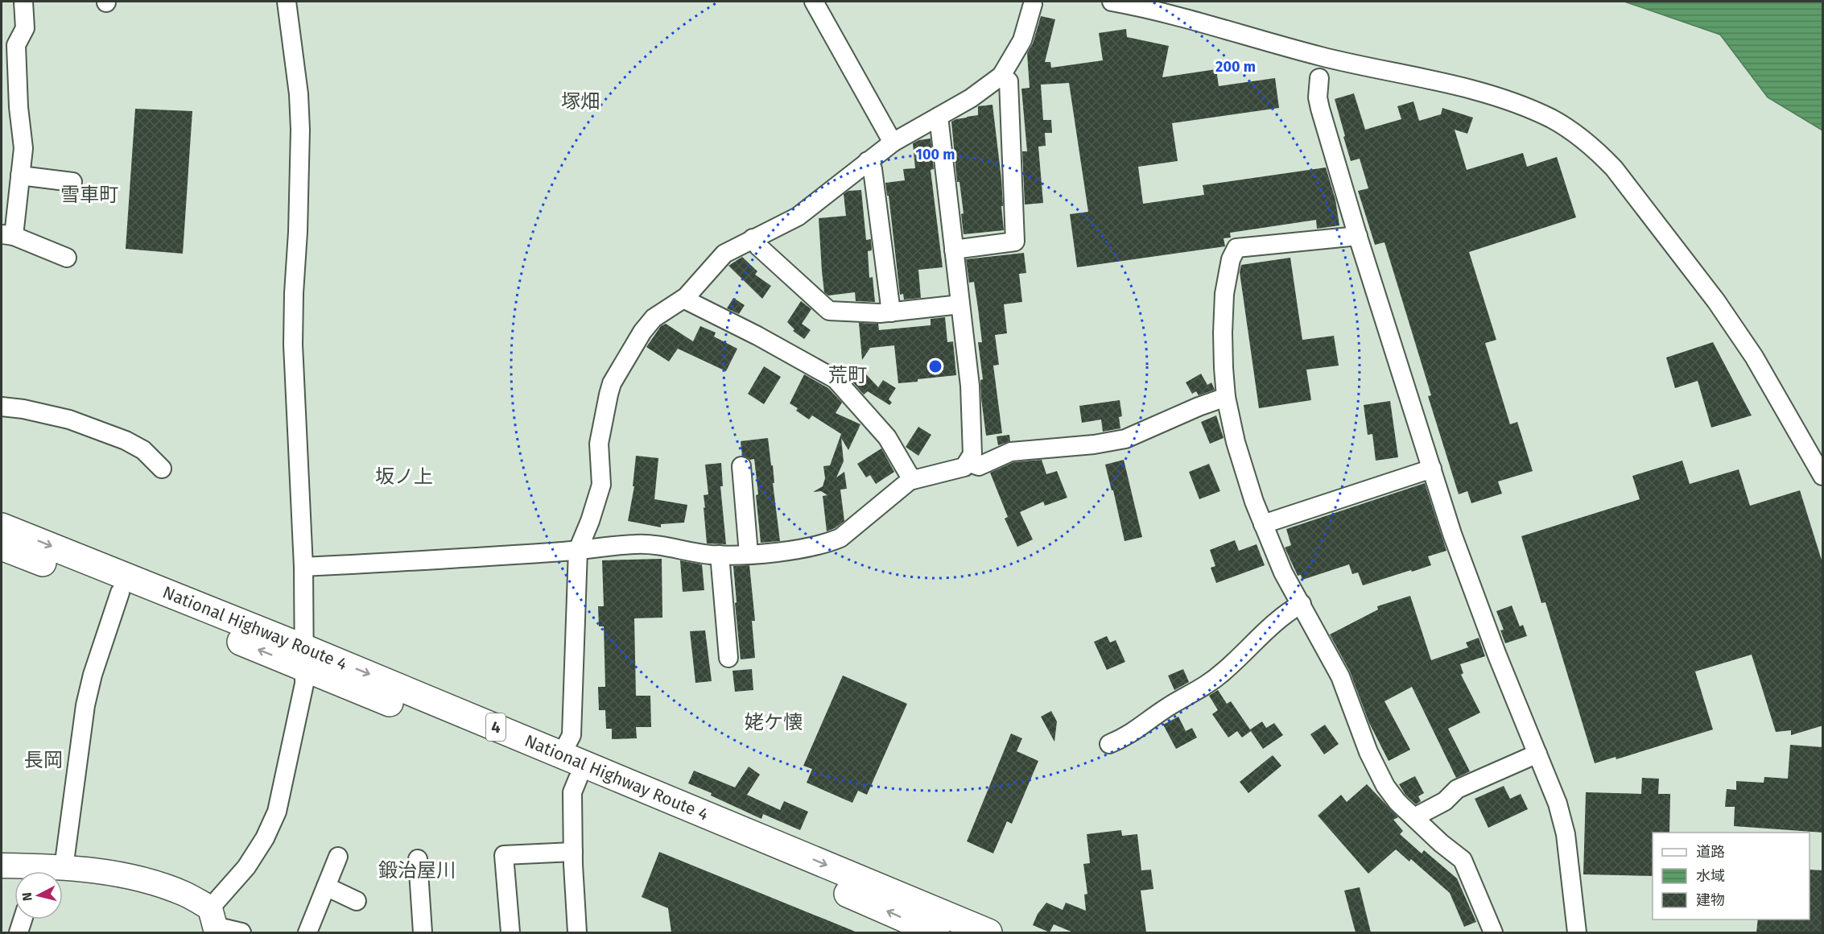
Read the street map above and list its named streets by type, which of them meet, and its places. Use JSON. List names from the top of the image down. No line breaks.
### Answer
{"streets":{"highway":["National Highway Route 4","4"]},"districts":["塚畑","雪車町","荒町","坂ノ上","姥ケ懐","長岡","鍛治屋川"],"legend":["道路","水域","建物"],"north":"left","rings":["200 m","100 m"]}
